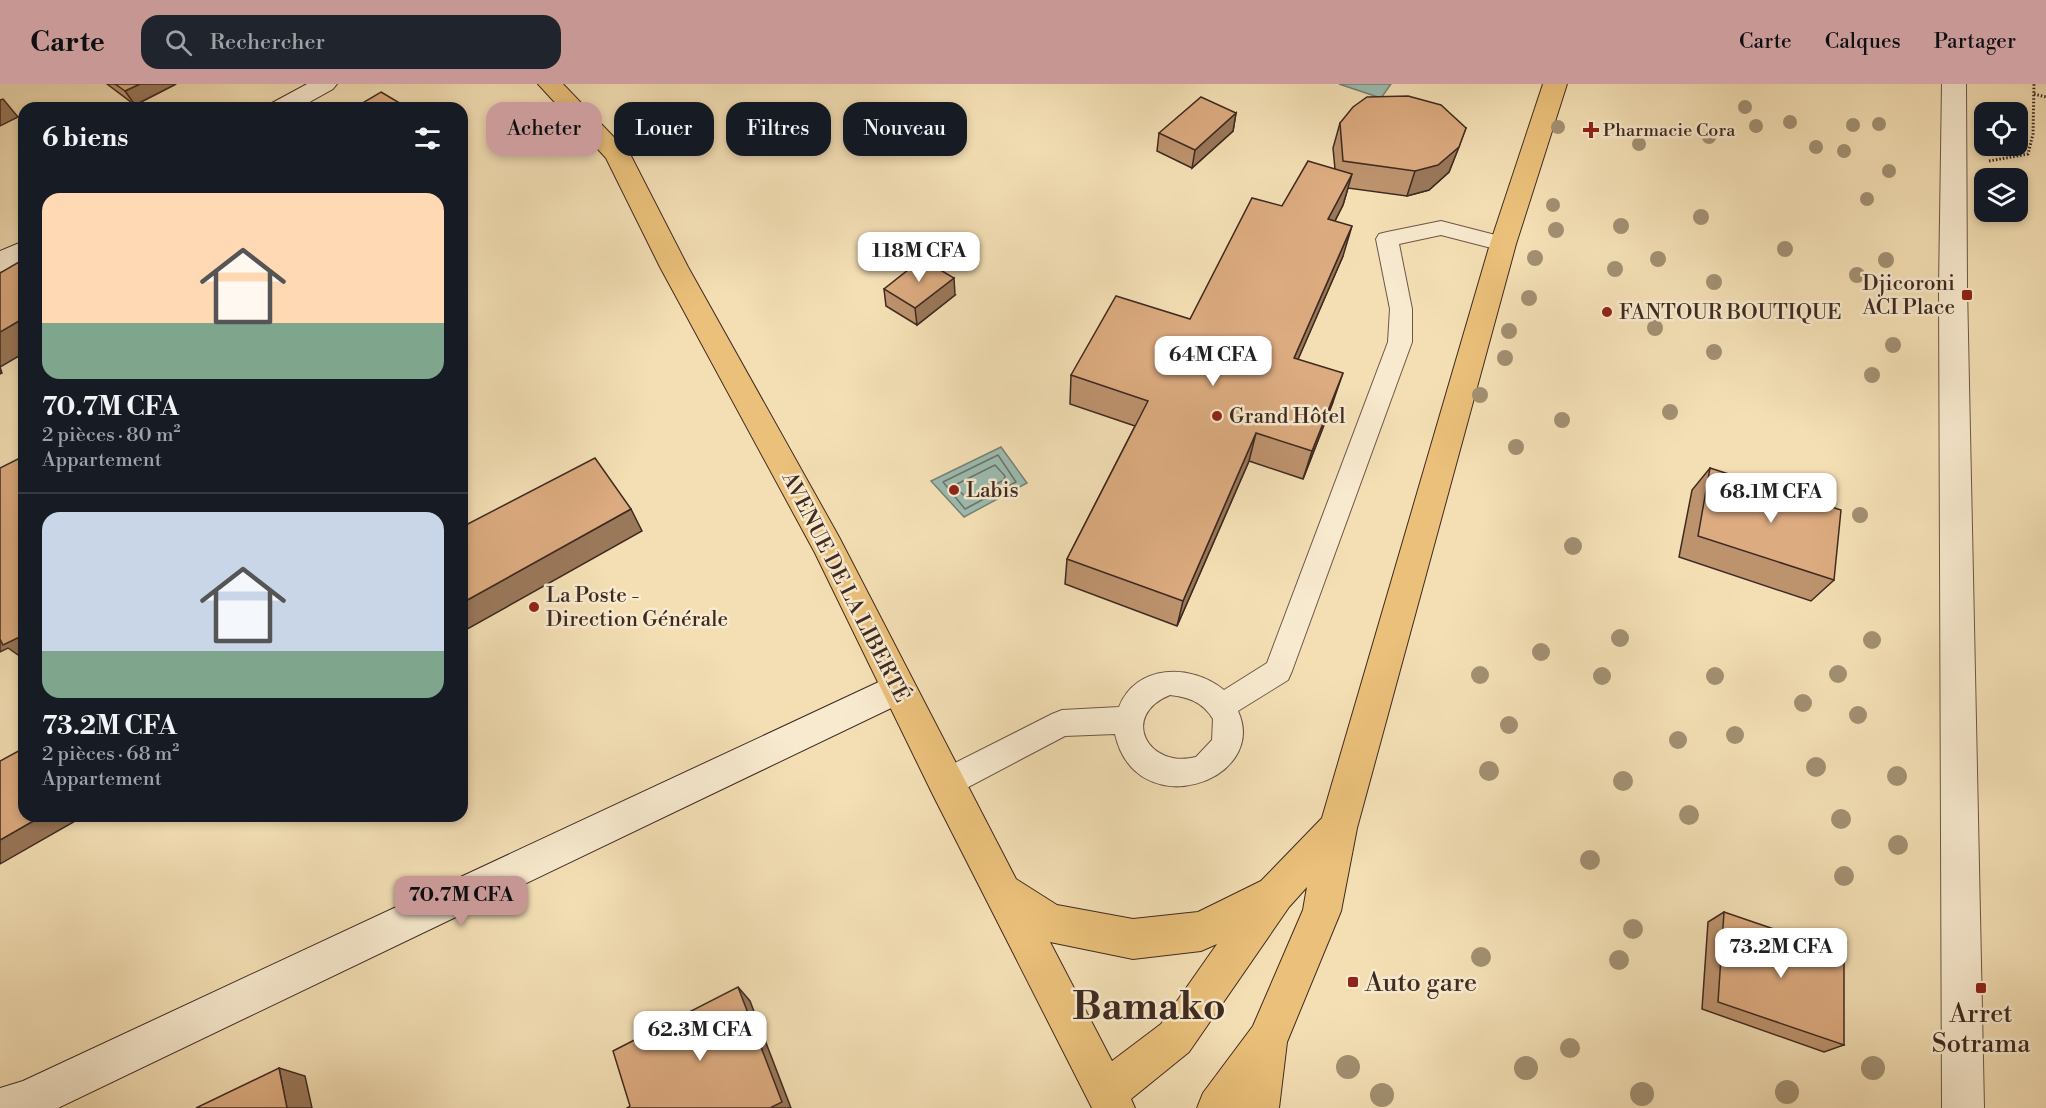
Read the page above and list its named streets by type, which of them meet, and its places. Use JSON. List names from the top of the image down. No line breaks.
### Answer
{"streets":{"main road":["AVENUE DE LA LIBERTÉ"]},"districts":["Bamako"],"places":{"health":["Pharmacie Cora"],"transit":["Djicoroni ACI Place","Auto gare","Arret Sotrama"],"other":["FANTOUR BOUTIQUE","Grand Hôtel","Labis","La Poste - Direction Générale"]},"page":{"header":"Carte","search":"Rechercher","nav":["Carte","Calques","Partager"],"chip":["Acheter","Louer","Filtres","Nouveau"],"heading":"6 biens","list":[{"name":"70.7M CFA","note":"2 pièces · 80 m² · Appartement"},{"name":"73.2M CFA","note":"2 pièces · 68 m² · Appartement"}],"price":["118M CFA","64M CFA","68.1M CFA","70.7M CFA","73.2M CFA","62.3M CFA"]}}
